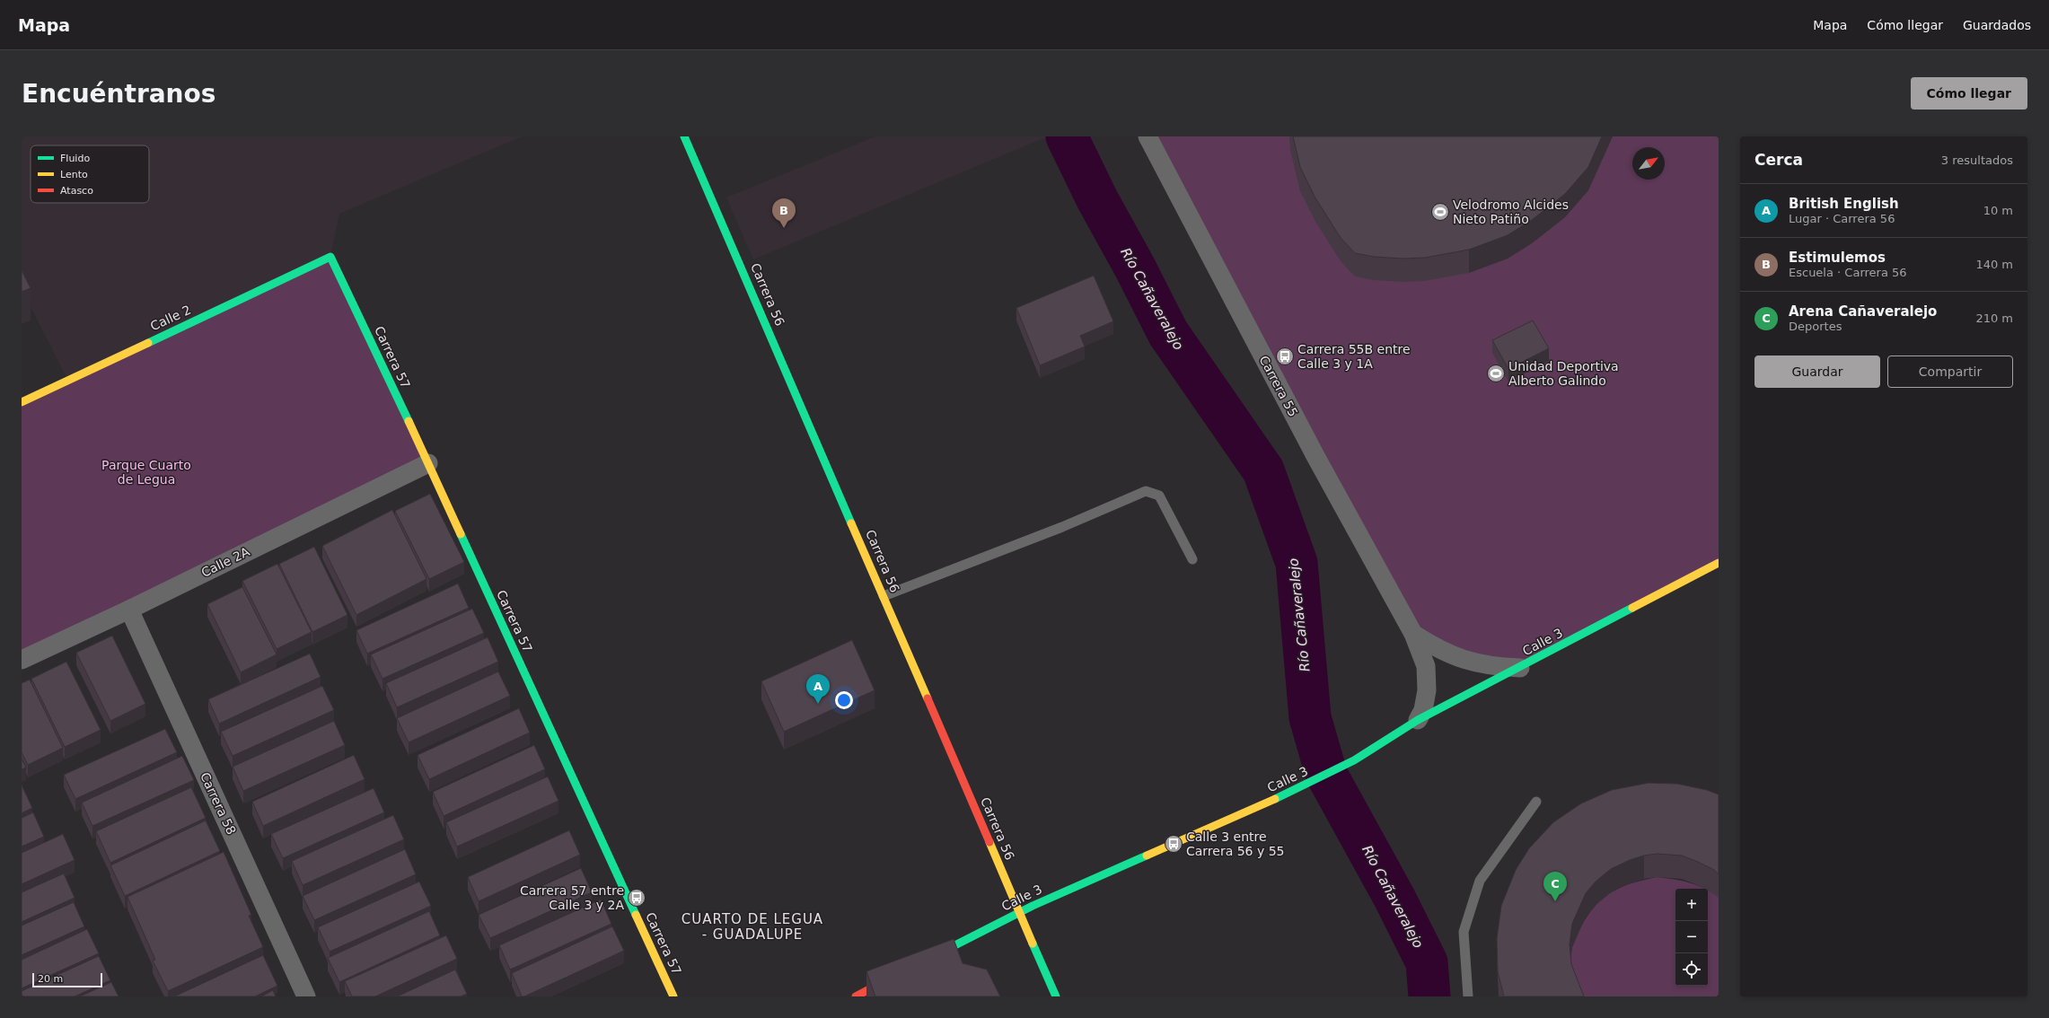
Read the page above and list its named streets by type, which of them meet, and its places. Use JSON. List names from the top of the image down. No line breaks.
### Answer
{"streets":{"street":["Carrera 56","Calle 2","Carrera 57","Carrera 55","Calle 2A","Calle 3","Carrera 58"]},"crossings":[["Carrera 56","Calle 3"],["Calle 2","Carrera 57"],["Carrera 57","Calle 2A"],["Carrera 55","Calle 3"],["Calle 2A","Carrera 58"]],"districts":["CUARTO DE LEGUA - GUADALUPE"],"water":["Río Cañaveralejo"],"parks":["Parque Cuarto de Legua"],"places":{"sports":["Velodromo Alcides Nieto Patiño","Unidad Deportiva Alberto Galindo"],"bus stop":["Carrera 55B entre Calle 3 y 1A","Calle 3 entre Carrera 56 y 55","Carrera 57 entre Calle 3 y 2A"]},"legend":["Fluido","Lento","Atasco"],"scale_bar":"20 m","north":"top right","page":{"header":"Mapa","nav":["Mapa","Cómo llegar","Guardados"],"buttons":["Cómo llegar",["Guardar","Compartir"]],"title":"Encuéntranos","heading":["Cerca","3 resultados"],"list":[{"mark":"A","name":"British English","note":"Lugar · Carrera 56","value":"10 m"},{"mark":"B","name":"Estimulemos","note":"Escuela · Carrera 56","value":"140 m"},{"mark":"C","name":"Arena Cañaveralejo","note":"Deportes","value":"210 m"}],"pins":["B","A","C"],"map_buttons":["+","−"],"scale":"20 m"}}
